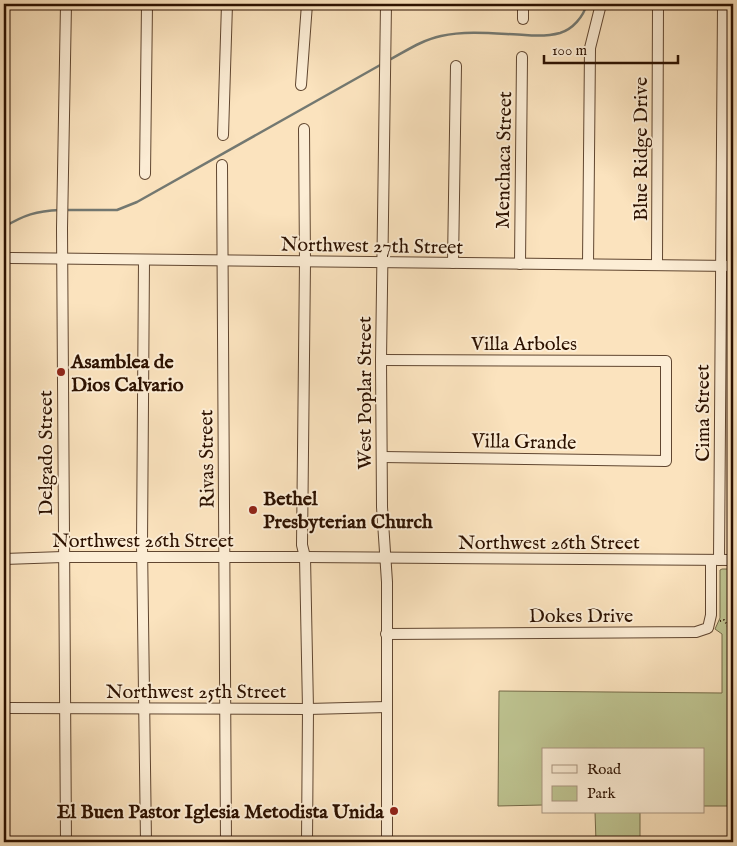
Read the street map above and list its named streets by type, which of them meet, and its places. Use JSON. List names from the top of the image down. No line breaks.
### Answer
{"streets":{"street":["Blue Ridge Drive","Menchaca Street","Northwest 27th Street","Villa Arboles","West Poplar Street","Cima Street","Villa Grande","Delgado Street","Rivas Street","Northwest 26th Street","Dokes Drive","Northwest 25th Street"]},"crossings":[["Blue Ridge Drive","Northwest 27th Street"],["Menchaca Street","Northwest 27th Street"],["Northwest 27th Street","West Poplar Street"],["Northwest 27th Street","Cima Street"],["Northwest 27th Street","Delgado Street"],["Northwest 27th Street","Rivas Street"],["Villa Arboles","West Poplar Street"],["Villa Arboles","Villa Grande"],["West Poplar Street","Villa Grande"],["West Poplar Street","Northwest 26th Street"],["West Poplar Street","Dokes Drive"],["West Poplar Street","Northwest 25th Street"],["Cima Street","Northwest 26th Street"],["Delgado Street","Northwest 26th Street"],["Delgado Street","Northwest 25th Street"],["Rivas Street","Northwest 26th Street"],["Rivas Street","Northwest 25th Street"]],"places":["Asamblea de Dios Calvario","Bethel Presbyterian Church","El Buen Pastor Iglesia Metodista Unida"],"legend":["Road","Park"],"scale_bar":"100 m"}
